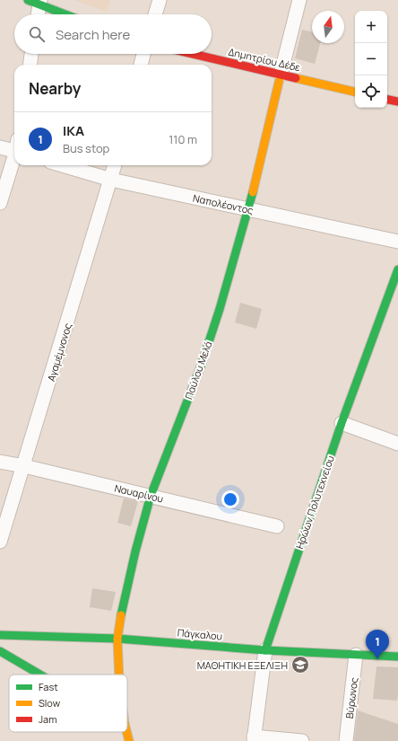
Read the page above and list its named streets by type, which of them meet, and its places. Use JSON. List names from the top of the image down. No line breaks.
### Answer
{"streets":{"street":["Δημητρίου Δέδε","Ναπολέοντος","Αγαμέμνονος","Παύλου Μελά","Ναυαρίνου","Ηρώων Πολυτεχνείου","Πάγκαλου","Βύρωνος"]},"crossings":[["Δημητρίου Δέδε","Παύλου Μελά"],["Ναπολέοντος","Αγαμέμνονος"],["Ναπολέοντος","Παύλου Μελά"],["Αγαμέμνονος","Ναυαρίνου"],["Παύλου Μελά","Ναυαρίνου"],["Παύλου Μελά","Πάγκαλου"],["Ηρώων Πολυτεχνείου","Πάγκαλου"],["Πάγκαλου","Βύρωνος"]],"places":{"school or university":["ΜΑΘΗΤΙΚΗ ΕΞΕΛΙΞΗ"]},"legend":["Fast","Slow","Jam"],"north":"top","page":{"map_buttons":["+","−"],"search":"Search here","heading":"Nearby","list":[{"mark":"1","name":"ΙΚΑ","note":"Bus stop","value":"110 m"}],"pins":"1"}}
